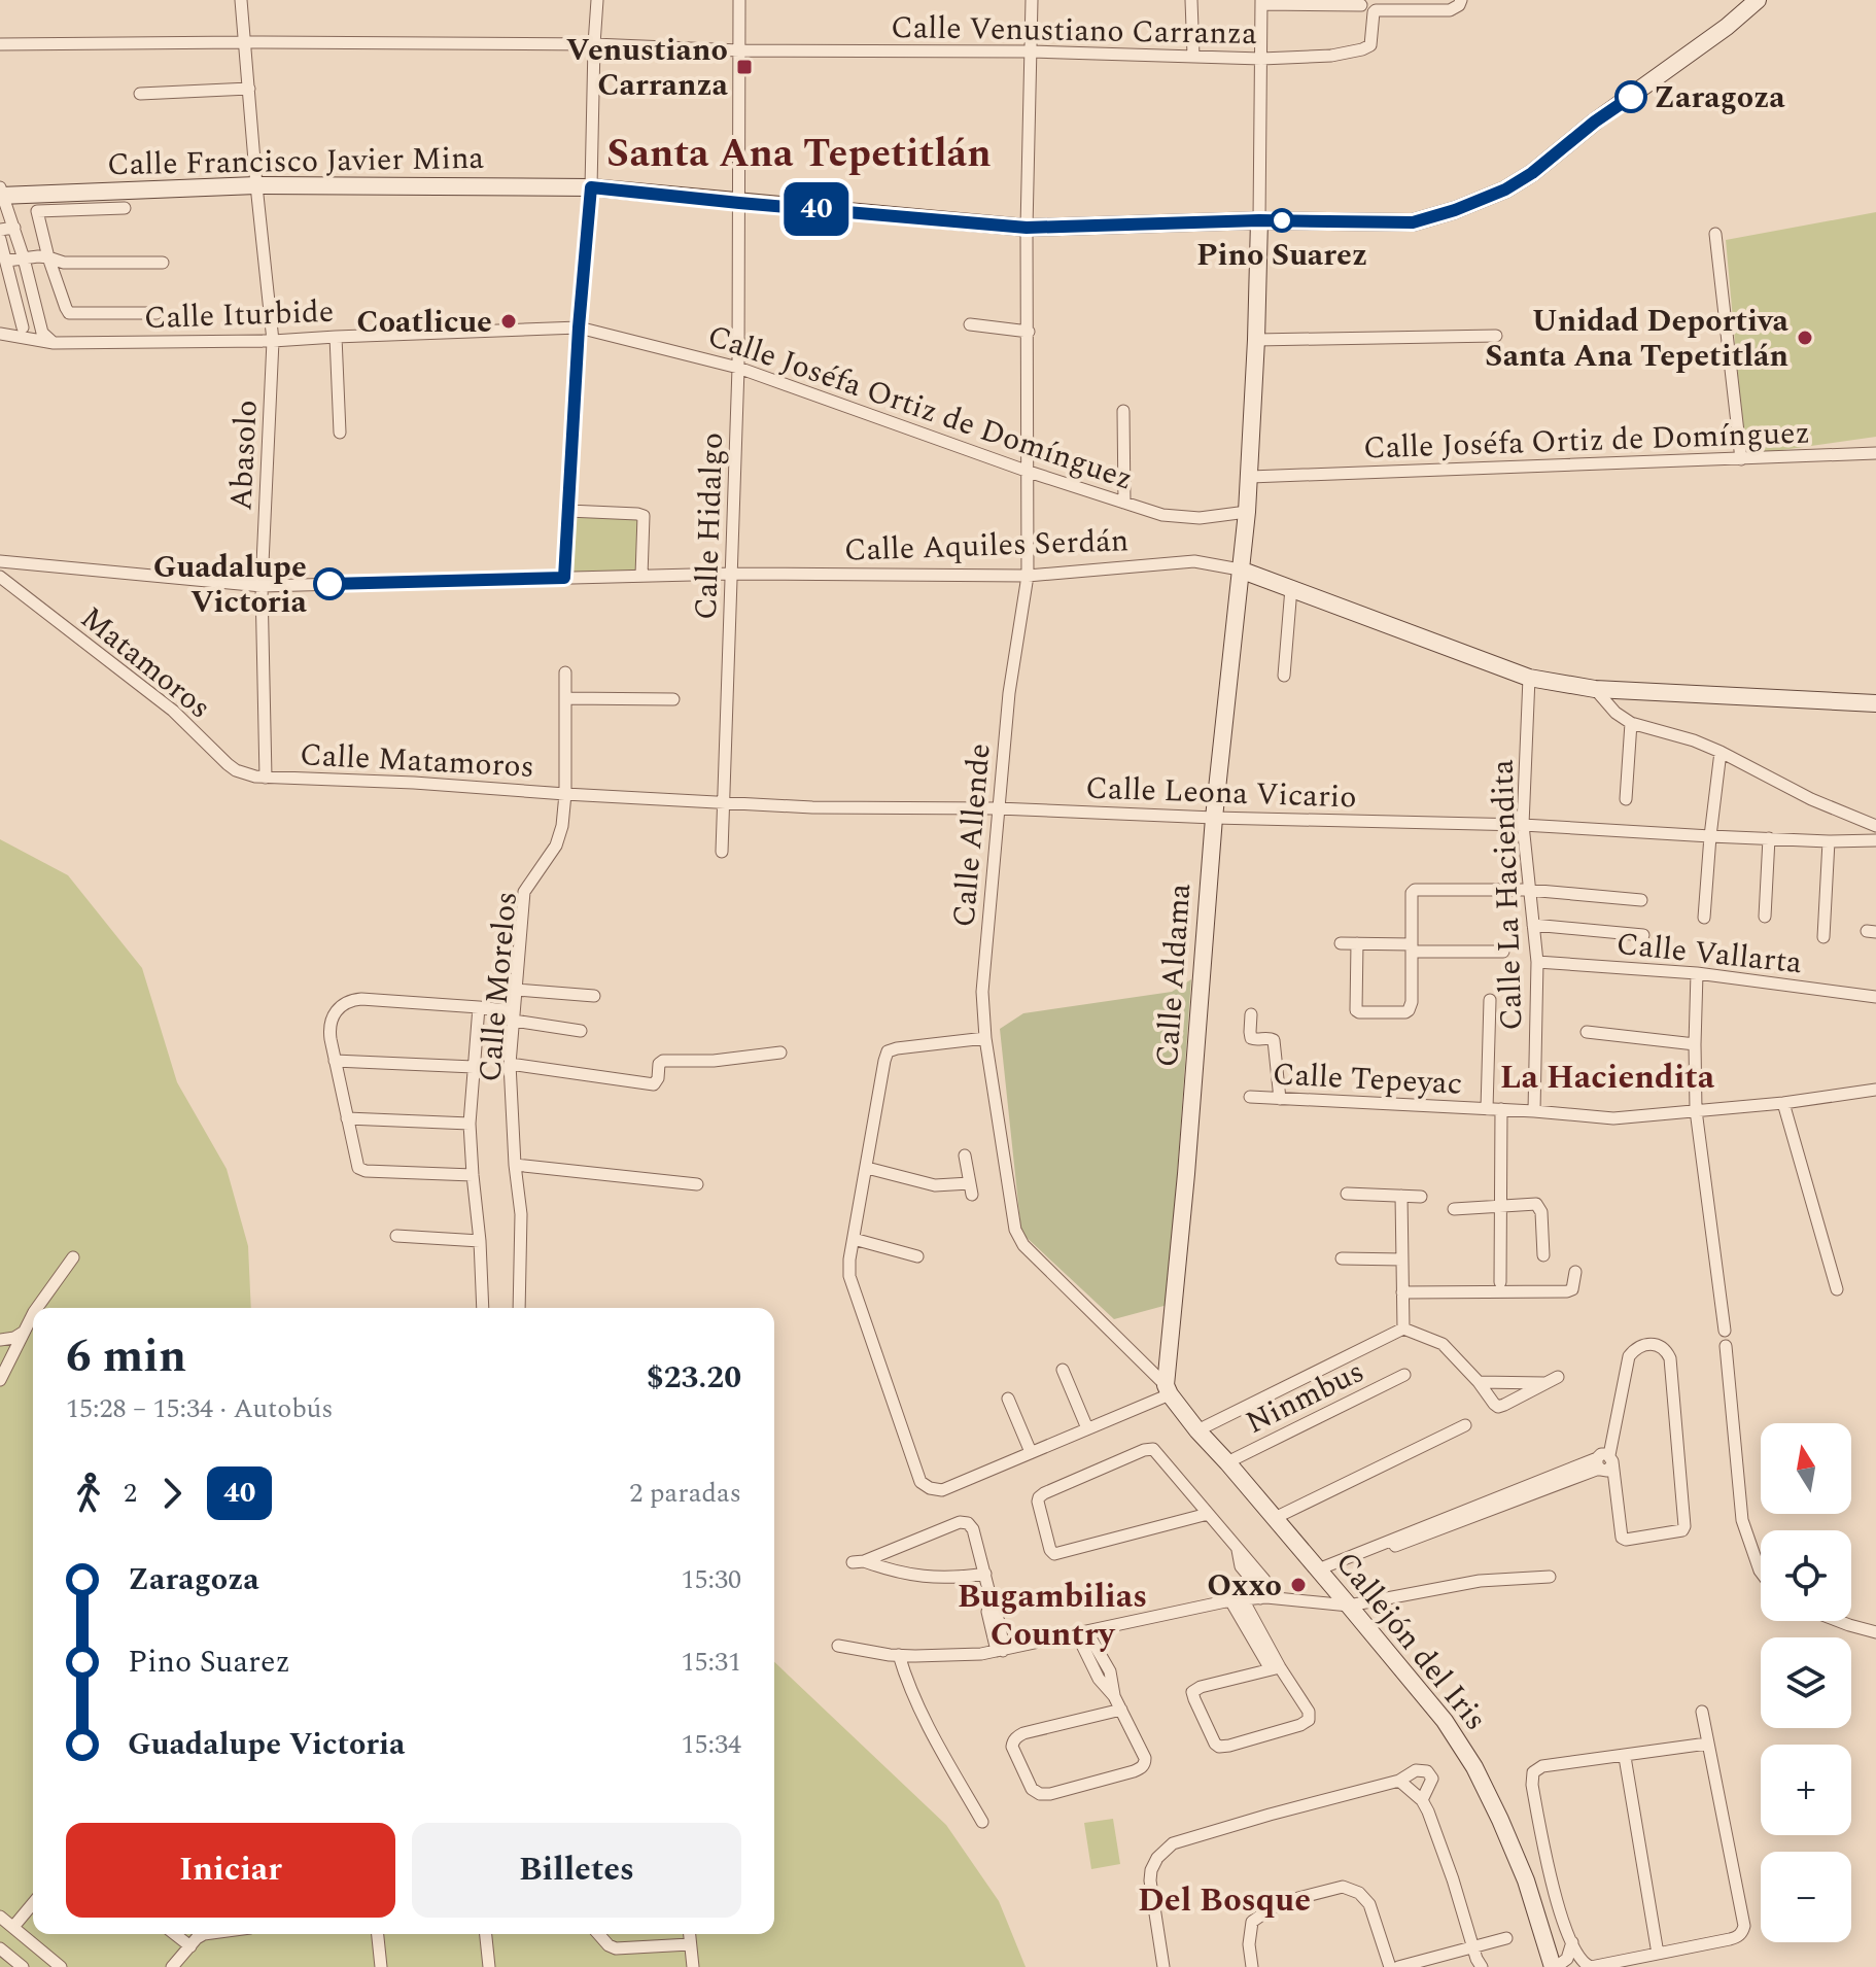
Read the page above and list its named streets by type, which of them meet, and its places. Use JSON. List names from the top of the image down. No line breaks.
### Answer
{"streets":{"street":["Calle Venustiano Carranza","Calle Francisco Javier Mina","Calle Iturbide","Calle Joséfa Ortiz de Domínguez","Abasolo","Calle Hidalgo","Calle Aquiles Serdán","Matamoros","Calle Matamoros","Calle Leona Vicario","Calle Allende","Calle La Haciendita","Calle Vallarta","Calle Aldama","Calle Morelos","Calle Tepeyac","Ninmbus","Callejón del Iris"]},"crossings":[["Calle Venustiano Carranza","Abasolo"],["Calle Venustiano Carranza","Calle Hidalgo"],["Calle Venustiano Carranza","Calle Allende"],["Calle Francisco Javier Mina","Abasolo"],["Calle Francisco Javier Mina","Calle Hidalgo"],["Calle Francisco Javier Mina","Calle Allende"],["Calle Iturbide","Calle Joséfa Ortiz de Domínguez"],["Calle Iturbide","Abasolo"],["Calle Joséfa Ortiz de Domínguez","Calle Hidalgo"],["Calle Joséfa Ortiz de Domínguez","Calle Allende"],["Abasolo","Calle Aquiles Serdán"],["Abasolo","Matamoros"],["Abasolo","Calle Matamoros"],["Calle Hidalgo","Calle Aquiles Serdán"],["Calle Hidalgo","Calle Leona Vicario"],["Calle Aquiles Serdán","Calle Allende"],["Calle Aquiles Serdán","Calle Aldama"],["Matamoros","Calle Matamoros"],["Calle Matamoros","Calle Leona Vicario"],["Calle Matamoros","Calle Morelos"],["Calle Leona Vicario","Calle Allende"],["Calle Leona Vicario","Calle La Haciendita"],["Calle Leona Vicario","Calle Aldama"],["Calle Leona Vicario","Calle Morelos"],["Calle Allende","Calle Aldama"],["Calle Allende","Callejón del Iris"],["Calle La Haciendita","Calle Vallarta"],["Calle La Haciendita","Calle Tepeyac"],["Calle Aldama","Callejón del Iris"],["Ninmbus","Callejón del Iris"]],"districts":["Santa Ana Tepetitlán","La Haciendita","Bugambilias Country","Del Bosque"],"places":{"transit":["Venustiano Carranza"],"other":["Zaragoza","Pino Suarez","Coatlicue","Unidad Deportiva Santa Ana Tepetitlán","Guadalupe Victoria","Oxxo"]},"lines":["bus line 40"],"north":"top","page":{"on_map":"40","heading":["6 min","15:28 – 15:34 · Autobús","$23.20"],"map_buttons":["+","−"],"legs":["2","40","2 paradas"],"list":[{"name":"Zaragoza","value":"15:30"},{"name":"Pino Suarez","value":"15:31"},{"name":"Guadalupe Victoria","value":"15:34"}],"buttons":["Iniciar","Billetes"]}}
